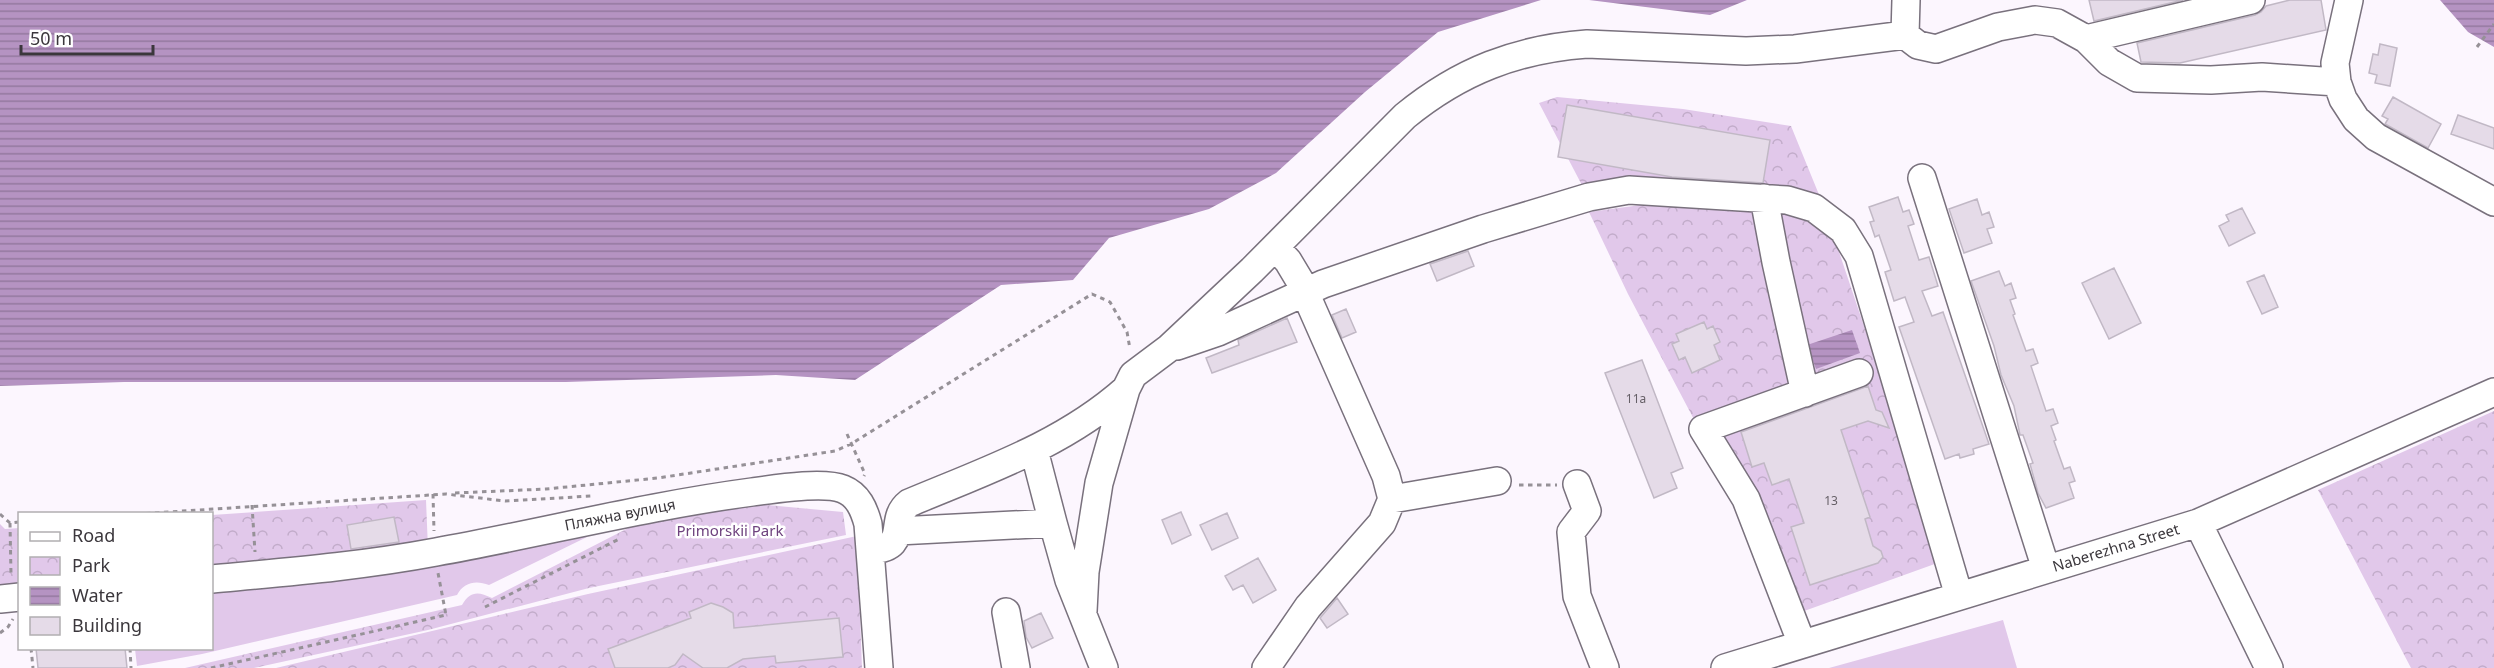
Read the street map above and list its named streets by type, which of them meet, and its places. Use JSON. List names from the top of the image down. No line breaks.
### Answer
{"streets":{"street":["Пляжна вулиця","Naberezhna Street"]},"parks":["Primorskii Park"],"house_numbers":["11а","13"],"legend":["Road","Park","Water","Building"],"scale_bar":"50 m"}
